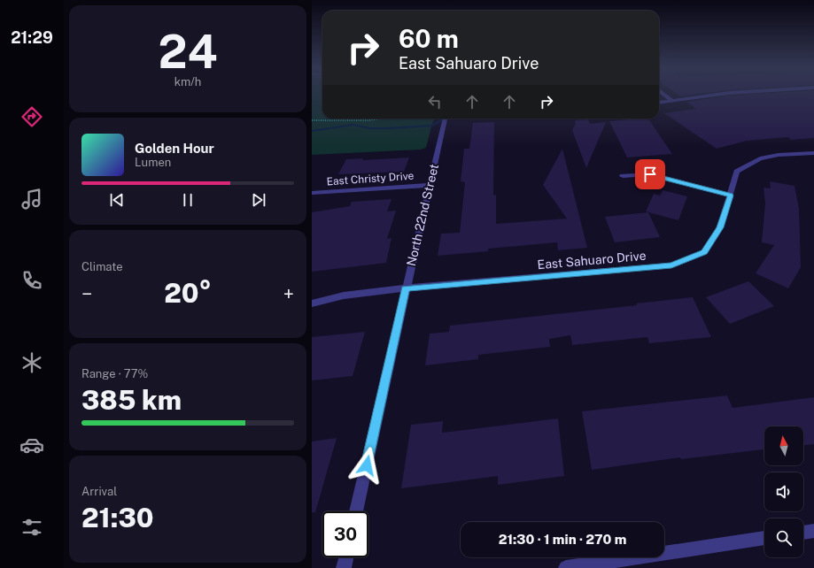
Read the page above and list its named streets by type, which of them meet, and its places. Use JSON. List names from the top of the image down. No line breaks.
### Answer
{"streets":{"street":["East Christy Drive","North 22nd Street","East Sahuaro Drive"]},"crossings":[["East Christy Drive","North 22nd Street"],["North 22nd Street","East Sahuaro Drive"]],"north":"top","page":{"tabs":"21:29","tile":[["24","km/h"],"Climate",["Range · 77%","385 km"],["Arrival","21:30"]],"turn":["60 m","East Sahuaro Drive"],"song":["Golden Hour","Lumen"],"heat":["−","20°","+"],"limit":"30","trip":"21:30 · 1 min · 270 m"}}
